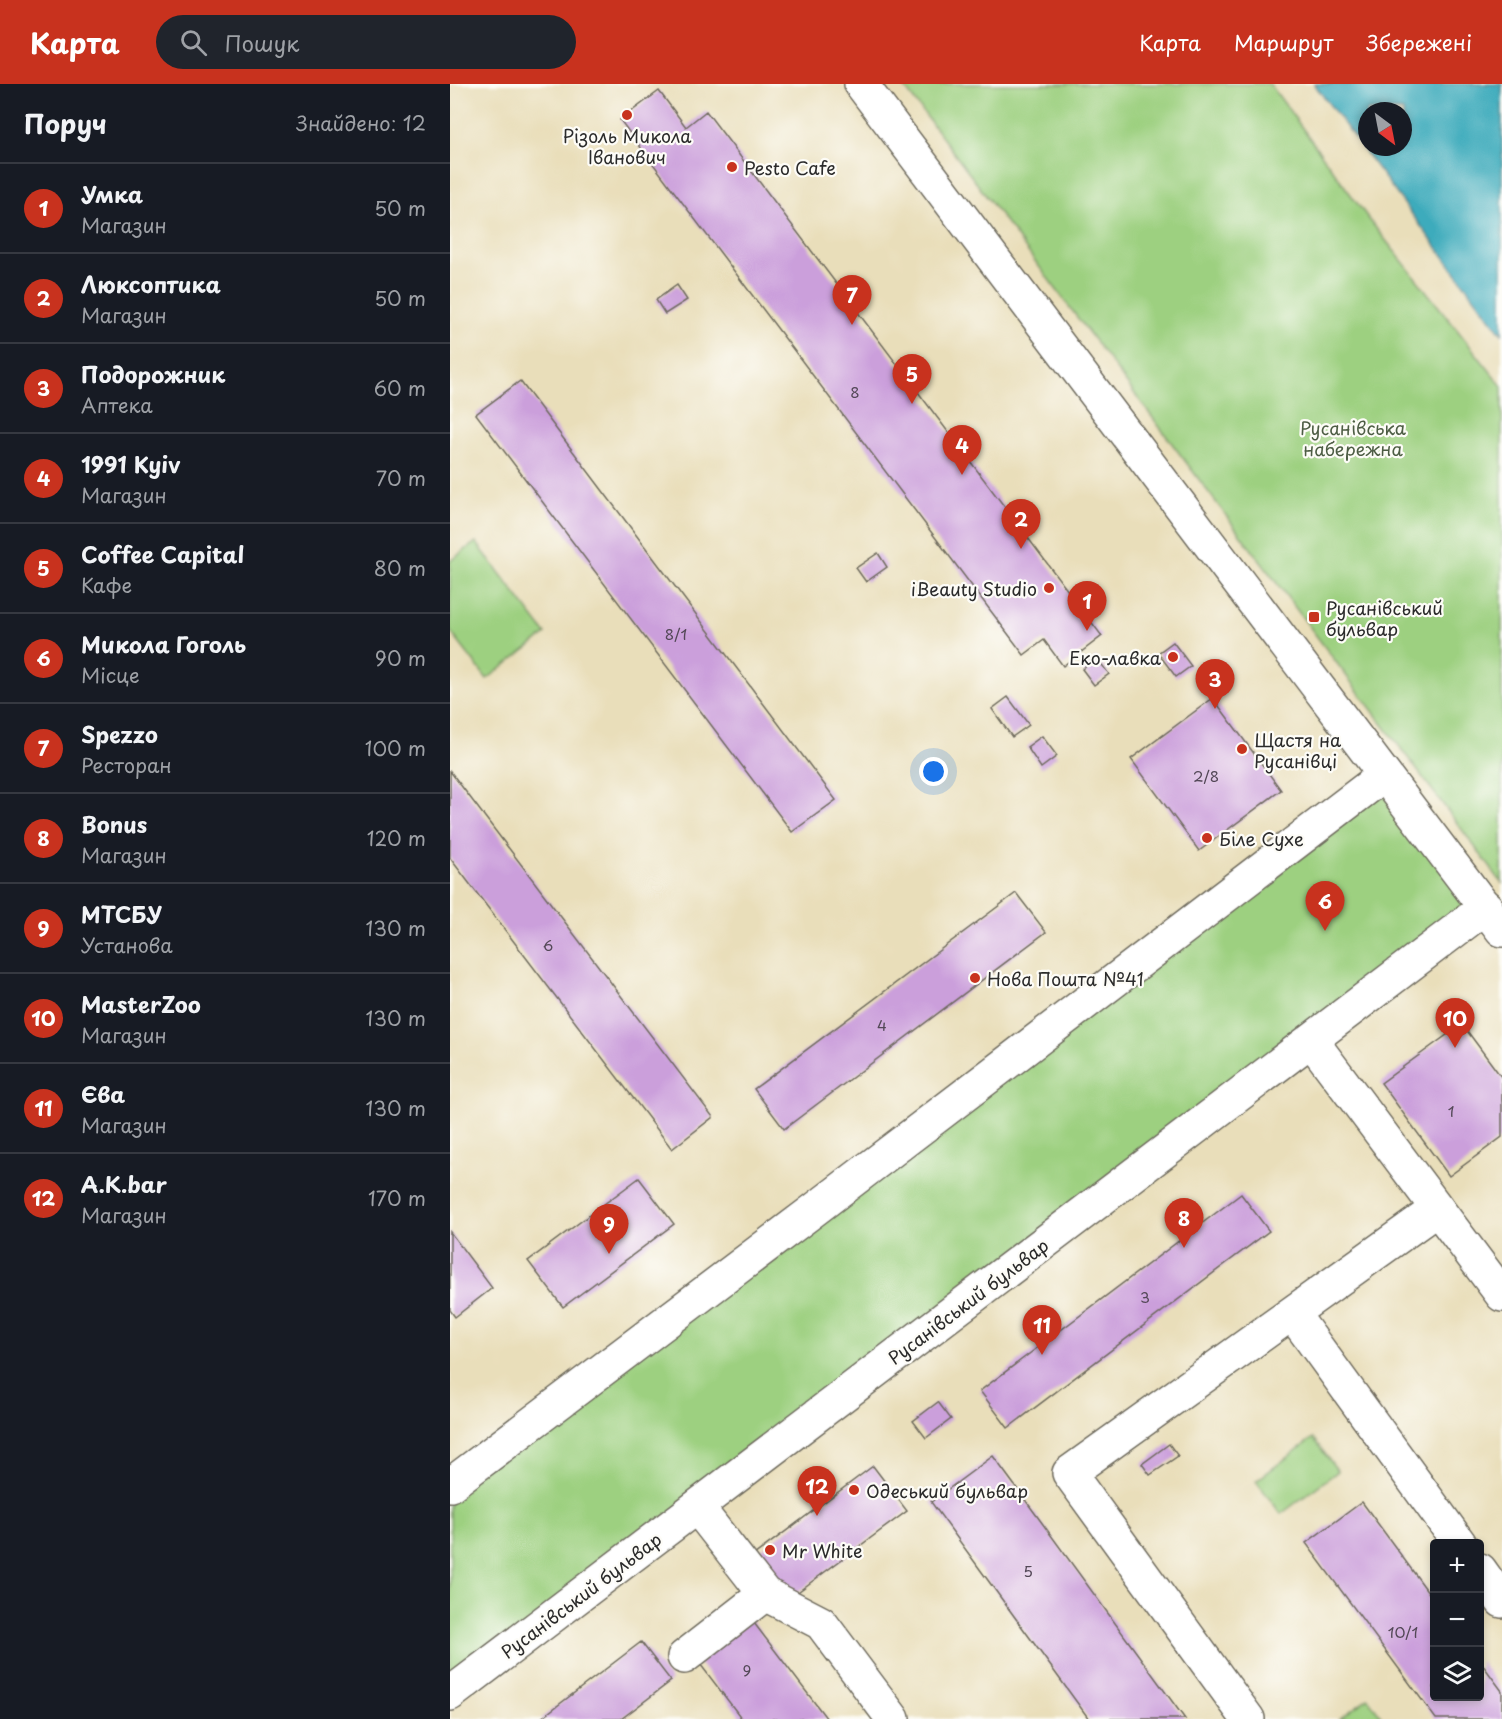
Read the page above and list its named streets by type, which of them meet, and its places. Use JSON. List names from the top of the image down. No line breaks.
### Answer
{"streets":{"street":["Русанівський бульвар"]},"parks":["Русанівська набережна"],"places":{"other":["Різоль Микола Іванович","Pesto Cafe","iBeauty Studio","Еко-лавка","Щастя на Русанівці","Біле Сухе","Нова Пошта №41","Одеський бульвар","Mr White"],"transit":["Русанівський бульвар"]},"house_numbers":["8","8/1","2/8","6","4","1","3","5","10/1","9"],"north":"bottom right","page":{"header":"Карта","search":"Пошук","nav":["Карта","Маршрут","Збережені"],"heading":["Поруч","Знайдено: 12"],"list":[{"mark":"1","name":"Умка","note":"Магазин","value":"50 m"},{"mark":"2","name":"Люксоптика","note":"Магазин","value":"50 m"},{"mark":"3","name":"Подорожник","note":"Аптека","value":"60 m"},{"mark":"4","name":"1991 Kyiv","note":"Магазин","value":"70 m"},{"mark":"5","name":"Coffee Capital","note":"Кафе","value":"80 m"},{"mark":"6","name":"Микола Гоголь","note":"Місце","value":"90 m"},{"mark":"7","name":"Spezzo","note":"Ресторан","value":"100 m"},{"mark":"8","name":"Bonus","note":"Магазин","value":"120 m"},{"mark":"9","name":"МТСБУ","note":"Установа","value":"130 m"},{"mark":"10","name":"MasterZoo","note":"Магазин","value":"130 m"},{"mark":"11","name":"Єва","note":"Магазин","value":"130 m"},{"mark":"12","name":"А.К.bar","note":"Магазин","value":"170 m"}],"pins":["7","5","4","2","1","3","6","10","8","9","11","12"],"map_buttons":["+","−"]}}
